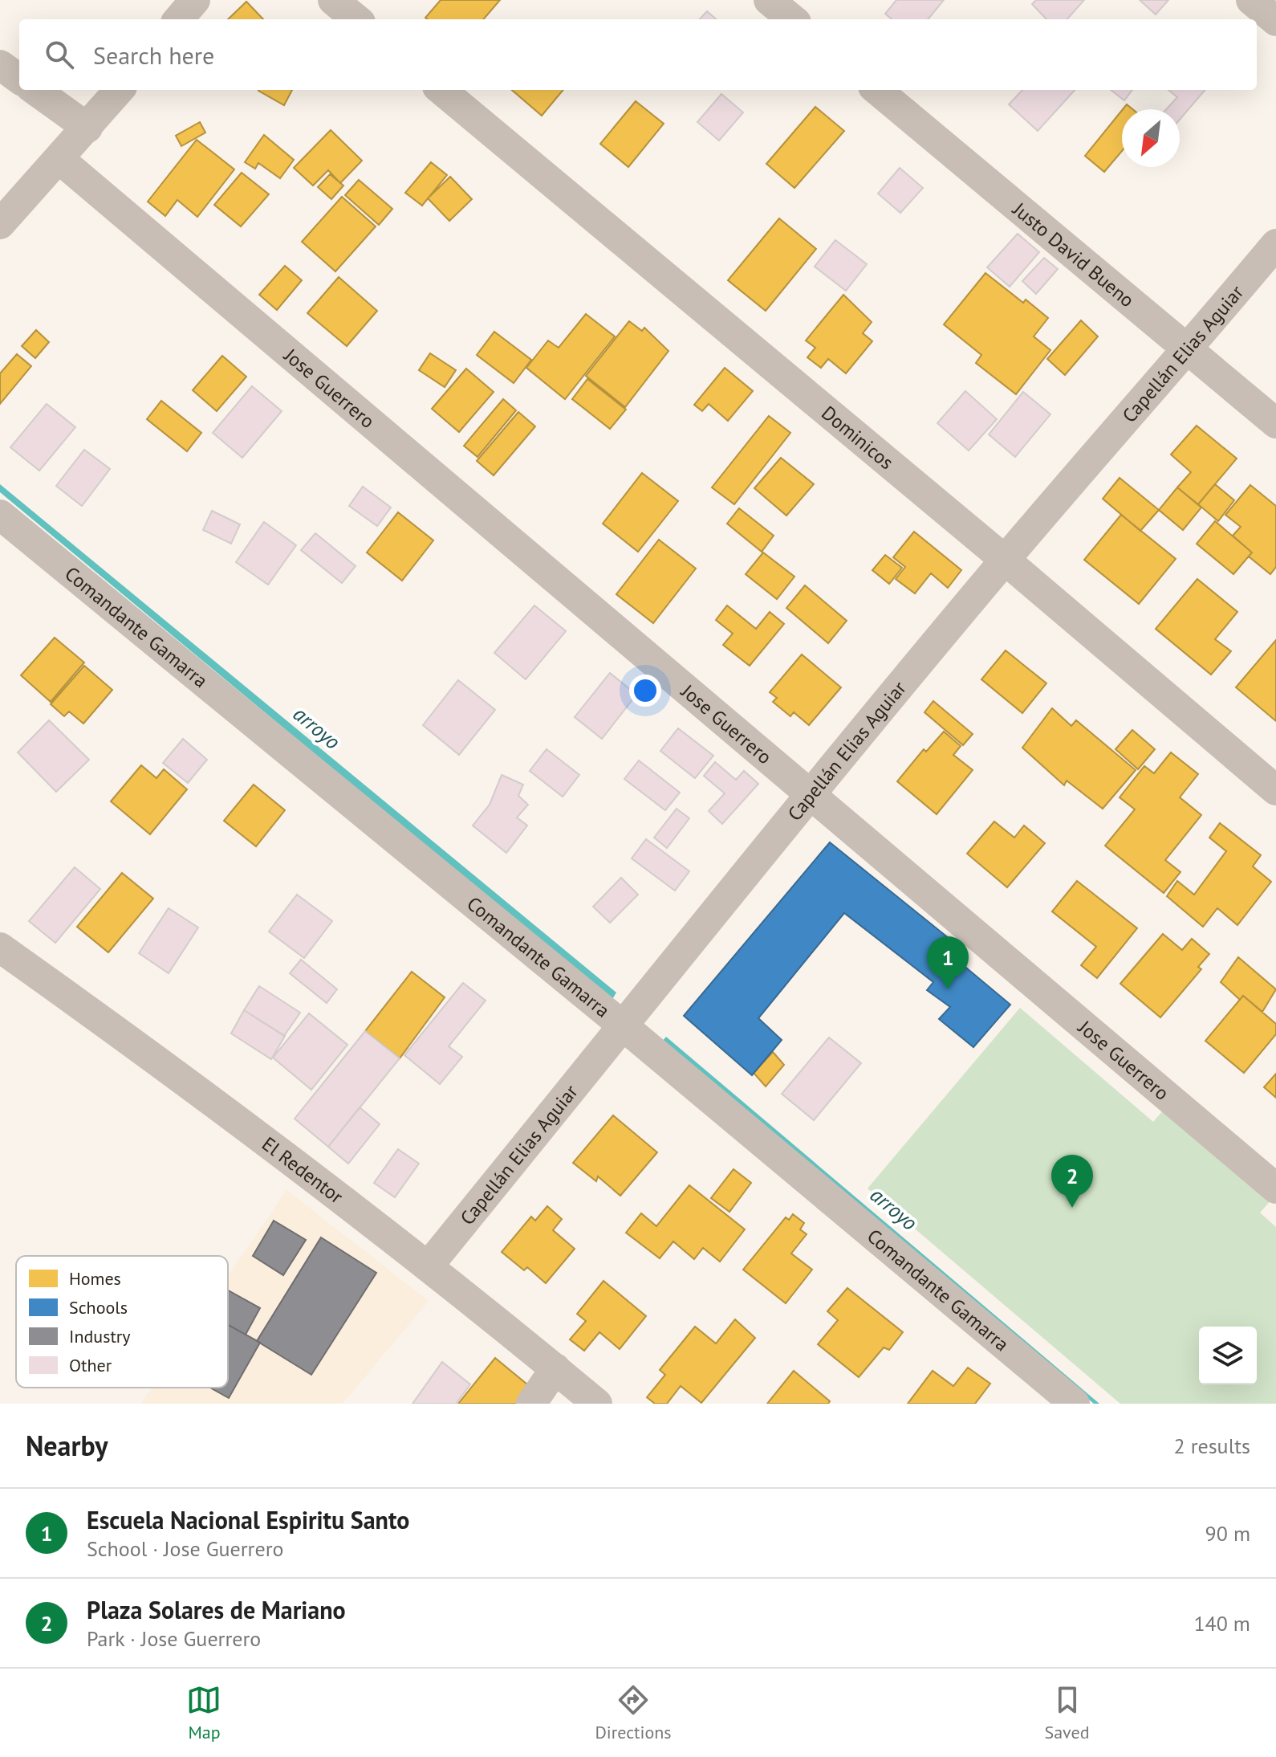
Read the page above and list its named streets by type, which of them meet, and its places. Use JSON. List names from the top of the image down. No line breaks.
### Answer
{"streets":{"street":["Justo David Bueno","Capellán Elias Aguiar","Jose Guerrero","Dominicos","Comandante Gamarra","El Redentor"]},"crossings":[["Justo David Bueno","Capellán Elias Aguiar"],["Capellán Elias Aguiar","Jose Guerrero"],["Capellán Elias Aguiar","Dominicos"],["Capellán Elias Aguiar","Comandante Gamarra"],["Capellán Elias Aguiar","El Redentor"]],"water":["arroyo"],"legend":["Homes","Schools","Industry","Other"],"north":"bottom left","page":{"search":"Search here","pins":["1","2"],"heading":["Nearby","2 results"],"list":[{"mark":"1","name":"Escuela Nacional Espiritu Santo","note":"School · Jose Guerrero","value":"90 m"},{"mark":"2","name":"Plaza Solares de Mariano","note":"Park · Jose Guerrero","value":"140 m"}],"nav":["Map","Directions","Saved"]}}
